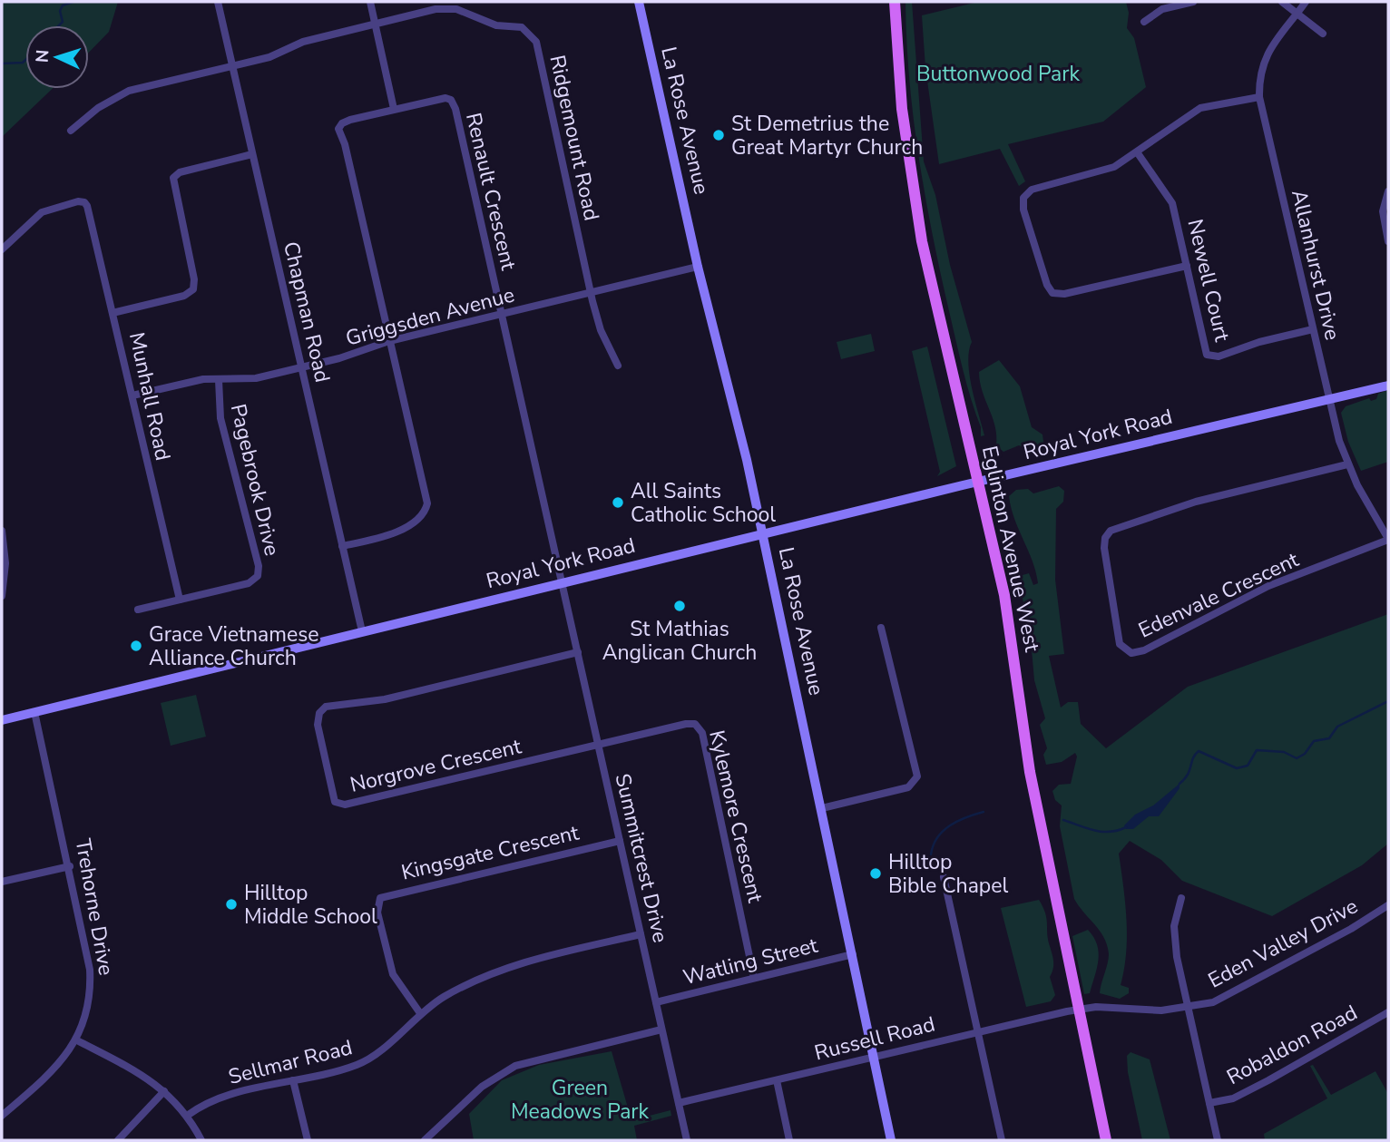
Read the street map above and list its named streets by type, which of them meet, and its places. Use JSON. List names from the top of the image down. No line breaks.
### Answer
{"streets":{"main road":["La Rose Avenue","Royal York Road","Eglinton Avenue West"],"street":["Ridgemount Road","Renault Crescent","Allanhurst Drive","Newell Court","Chapman Road","Griggsden Avenue","Munhall Road","Pagebrook Drive","Edenvale Crescent","Norgrove Crescent","Kylemore Crescent","Kingsgate Crescent","Summitcrest Drive","Trehorne Drive","Eden Valley Drive","Watling Street","Russell Road","Robaldon Road","Sellmar Road"]},"crossings":[["La Rose Avenue","Griggsden Avenue"],["La Rose Avenue","Royal York Road"],["La Rose Avenue","Watling Street"],["La Rose Avenue","Russell Road"],["Ridgemount Road","Chapman Road"],["Ridgemount Road","Griggsden Avenue"],["Renault Crescent","Chapman Road"],["Renault Crescent","Griggsden Avenue"],["Renault Crescent","Royal York Road"],["Renault Crescent","Summitcrest Drive"],["Allanhurst Drive","Newell Court"],["Allanhurst Drive","Royal York Road"],["Allanhurst Drive","Edenvale Crescent"],["Chapman Road","Griggsden Avenue"],["Chapman Road","Royal York Road"],["Griggsden Avenue","Munhall Road"],["Griggsden Avenue","Pagebrook Drive"],["Munhall Road","Pagebrook Drive"],["Royal York Road","Eglinton Avenue West"],["Royal York Road","Summitcrest Drive"],["Royal York Road","Trehorne Drive"],["Eglinton Avenue West","Eden Valley Drive"],["Eglinton Avenue West","Russell Road"],["Norgrove Crescent","Kylemore Crescent"],["Norgrove Crescent","Summitcrest Drive"],["Kylemore Crescent","Summitcrest Drive"],["Kylemore Crescent","Watling Street"],["Kingsgate Crescent","Summitcrest Drive"],["Kingsgate Crescent","Sellmar Road"],["Summitcrest Drive","Watling Street"],["Summitcrest Drive","Russell Road"],["Summitcrest Drive","Sellmar Road"],["Eden Valley Drive","Russell Road"]],"parks":["Buttonwood Park","Green Meadows Park"],"places":["St Demetrius the Great Martyr Church","All Saints Catholic School","St Mathias Anglican Church","Grace Vietnamese Alliance Church","Hilltop Bible Chapel","Hilltop Middle School"],"north":"left"}
